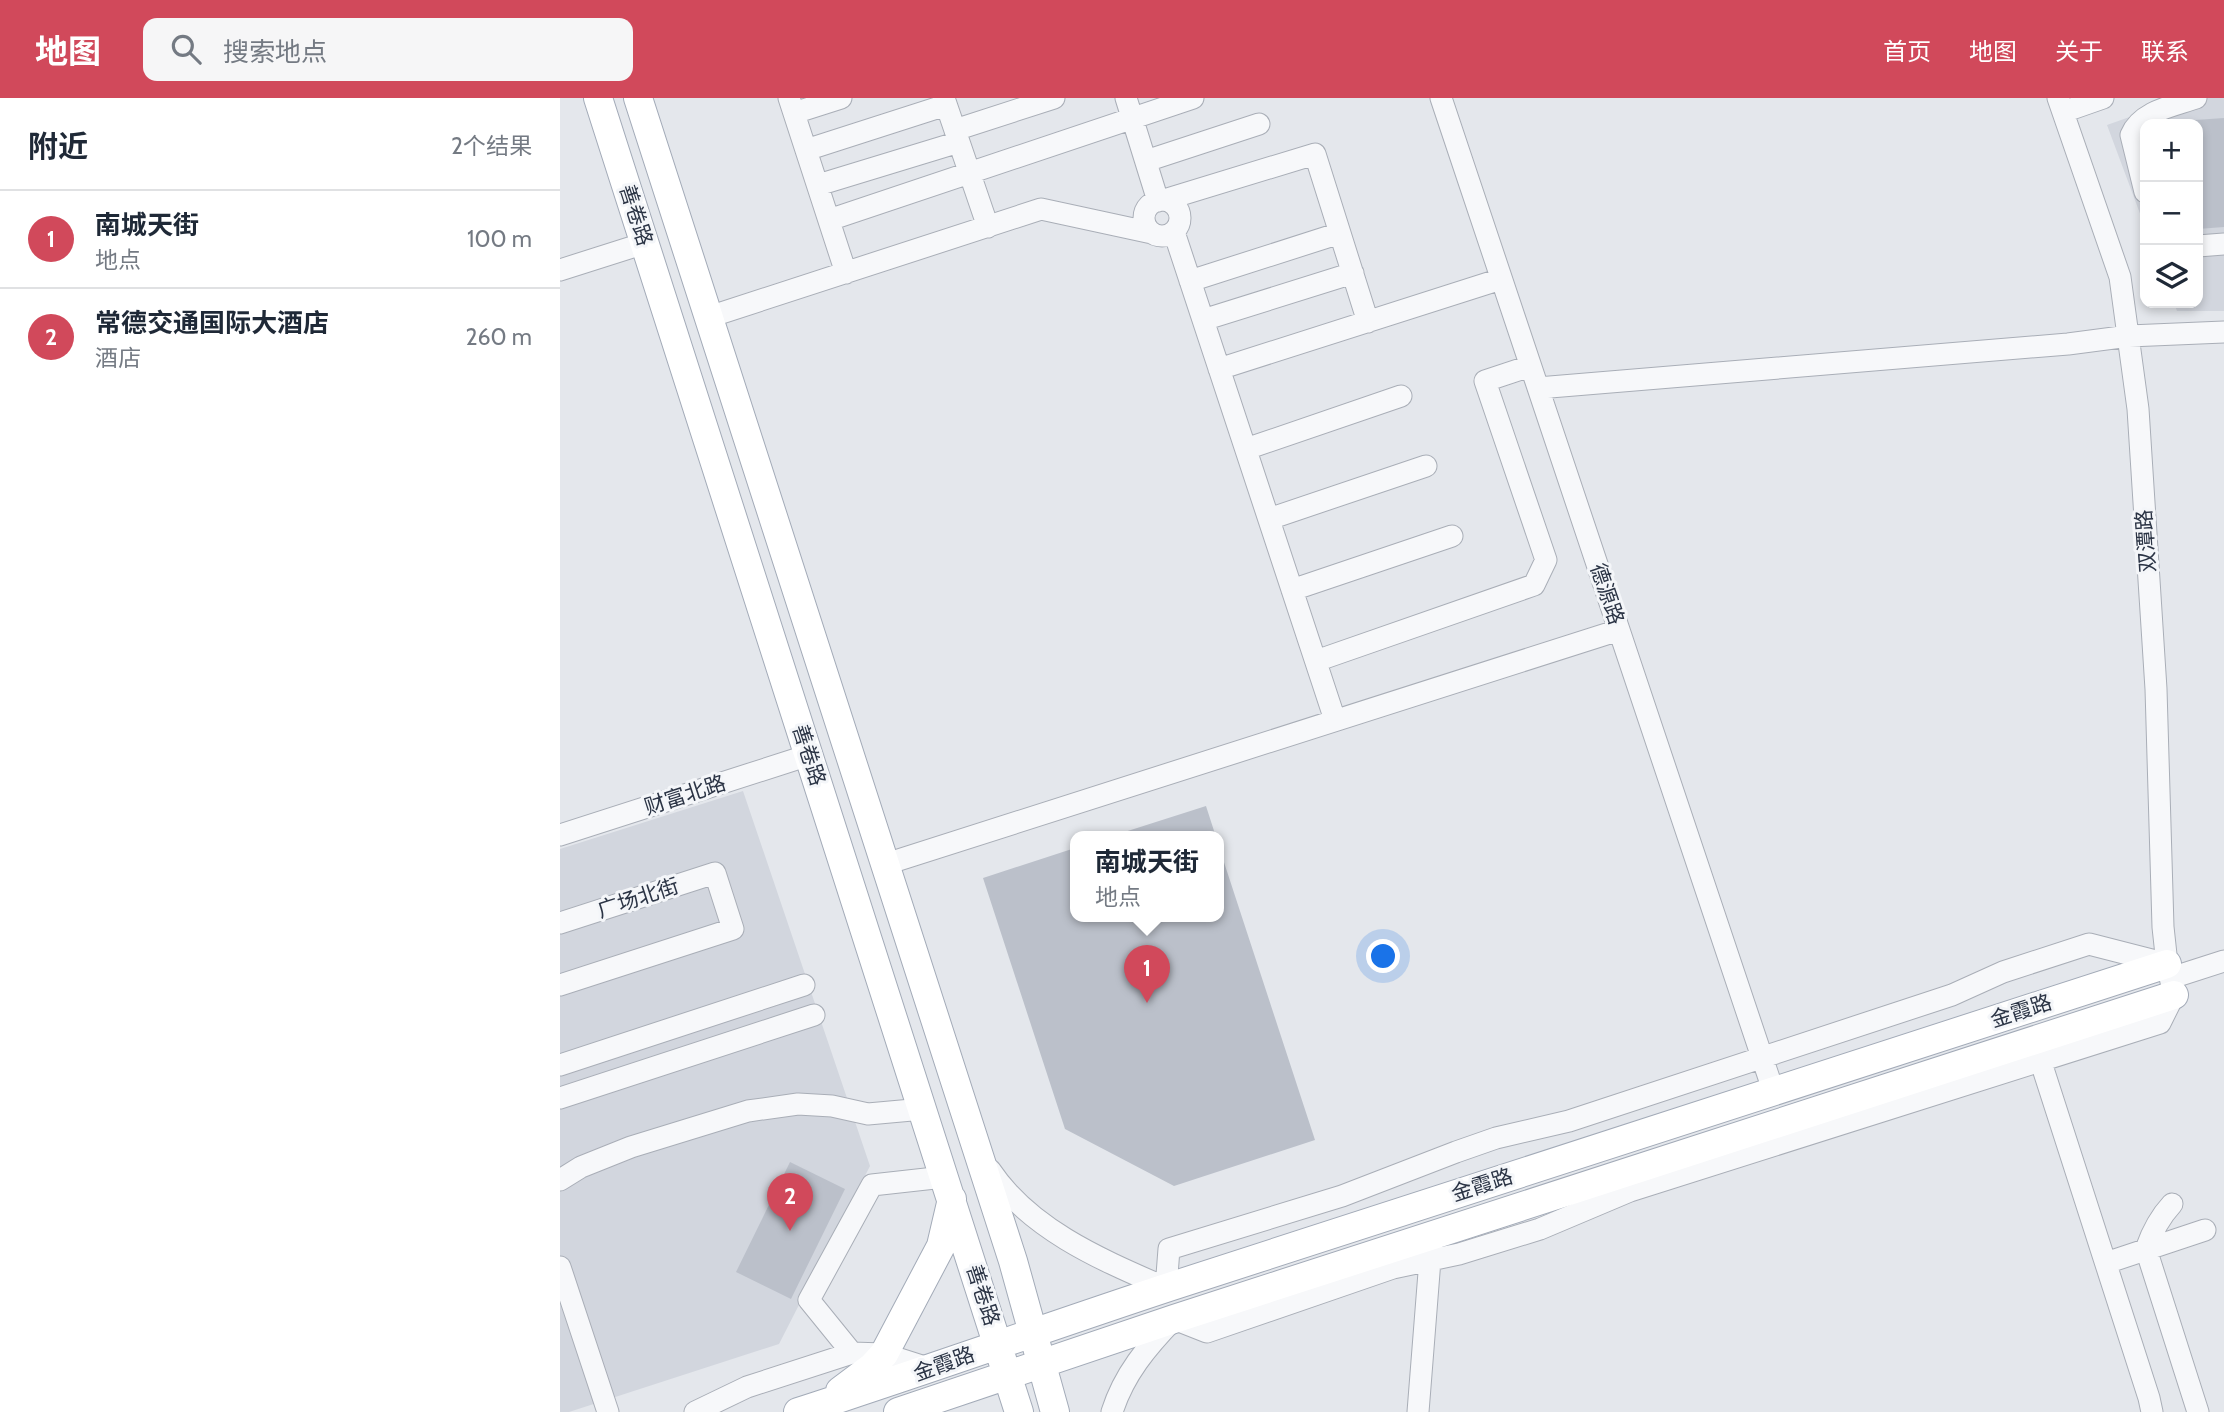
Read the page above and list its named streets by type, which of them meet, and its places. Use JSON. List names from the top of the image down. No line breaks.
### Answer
{"streets":{"main road":["善卷路","金霞路"],"street":["双潭路","德源路","财富北路","广场北街"]},"crossings":[["善卷路","财富北路"],["善卷路","金霞路"],["双潭路","金霞路"],["德源路","金霞路"]],"page":{"header":"地图","search":"搜索地点","nav":["首页","地图","关于","联系"],"heading":["附近","2个结果"],"map_buttons":["+","−"],"list":[{"mark":"1","name":"南城天街","note":"地点","value":"100 m"},{"mark":"2","name":"常德交通国际大酒店","note":"酒店","value":"260 m"}],"popup":["南城天街","地点"],"pins":["1","2"]}}
